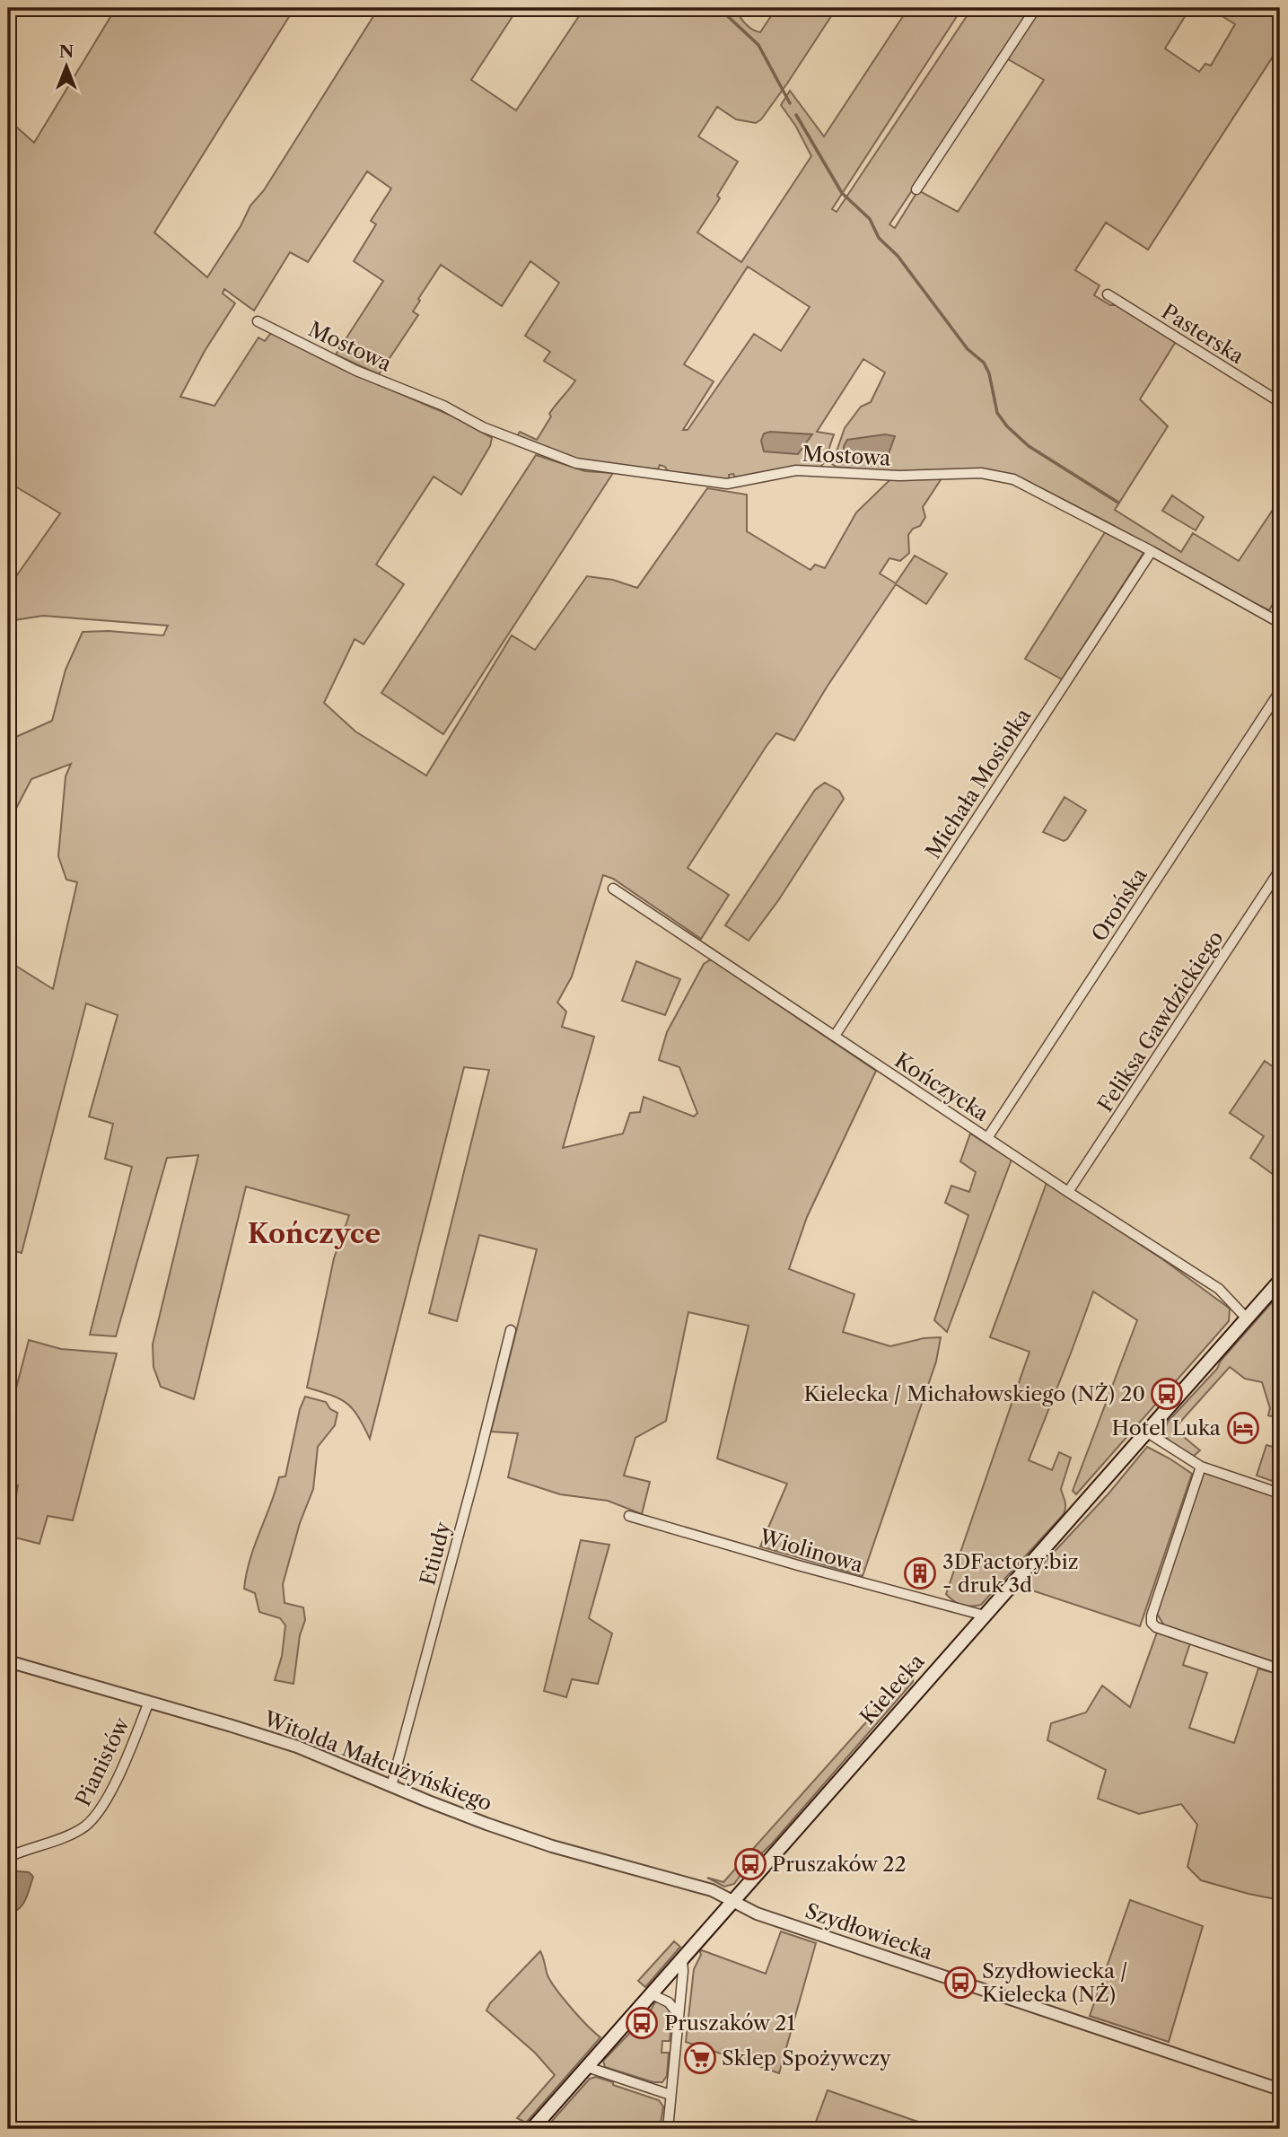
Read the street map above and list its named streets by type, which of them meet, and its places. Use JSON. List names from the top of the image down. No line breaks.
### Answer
{"streets":{"main road":["Kielecka"],"street":["Pasterska","Mostowa","Michała Mosiołka","Orońska","Feliksa Gawdzickiego","Kończycka","Wiolinowa","Etiudy","Witolda Małcużyńskiego","Pianistów","Szydłowiecka"]},"crossings":[["Mostowa","Michała Mosiołka"],["Michała Mosiołka","Kończycka"],["Orońska","Kończycka"],["Feliksa Gawdzickiego","Kończycka"],["Kończycka","Kielecka"],["Wiolinowa","Kielecka"],["Etiudy","Witolda Małcużyńskiego"],["Kielecka","Witolda Małcużyńskiego"],["Kielecka","Szydłowiecka"],["Witolda Małcużyńskiego","Pianistów"],["Witolda Małcużyńskiego","Szydłowiecka"]],"districts":["Kończyce"],"places":{"bus stop":["Kielecka / Michałowskiego (NŻ) 20","Pruszaków 22","Szydłowiecka / Kielecka (NŻ)","Pruszaków 21"],"hotel":["Hotel Luka"],"building":["3DFactory.biz - druk 3d"],"supermarket":["Sklep Spożywczy"]},"north":"top"}
